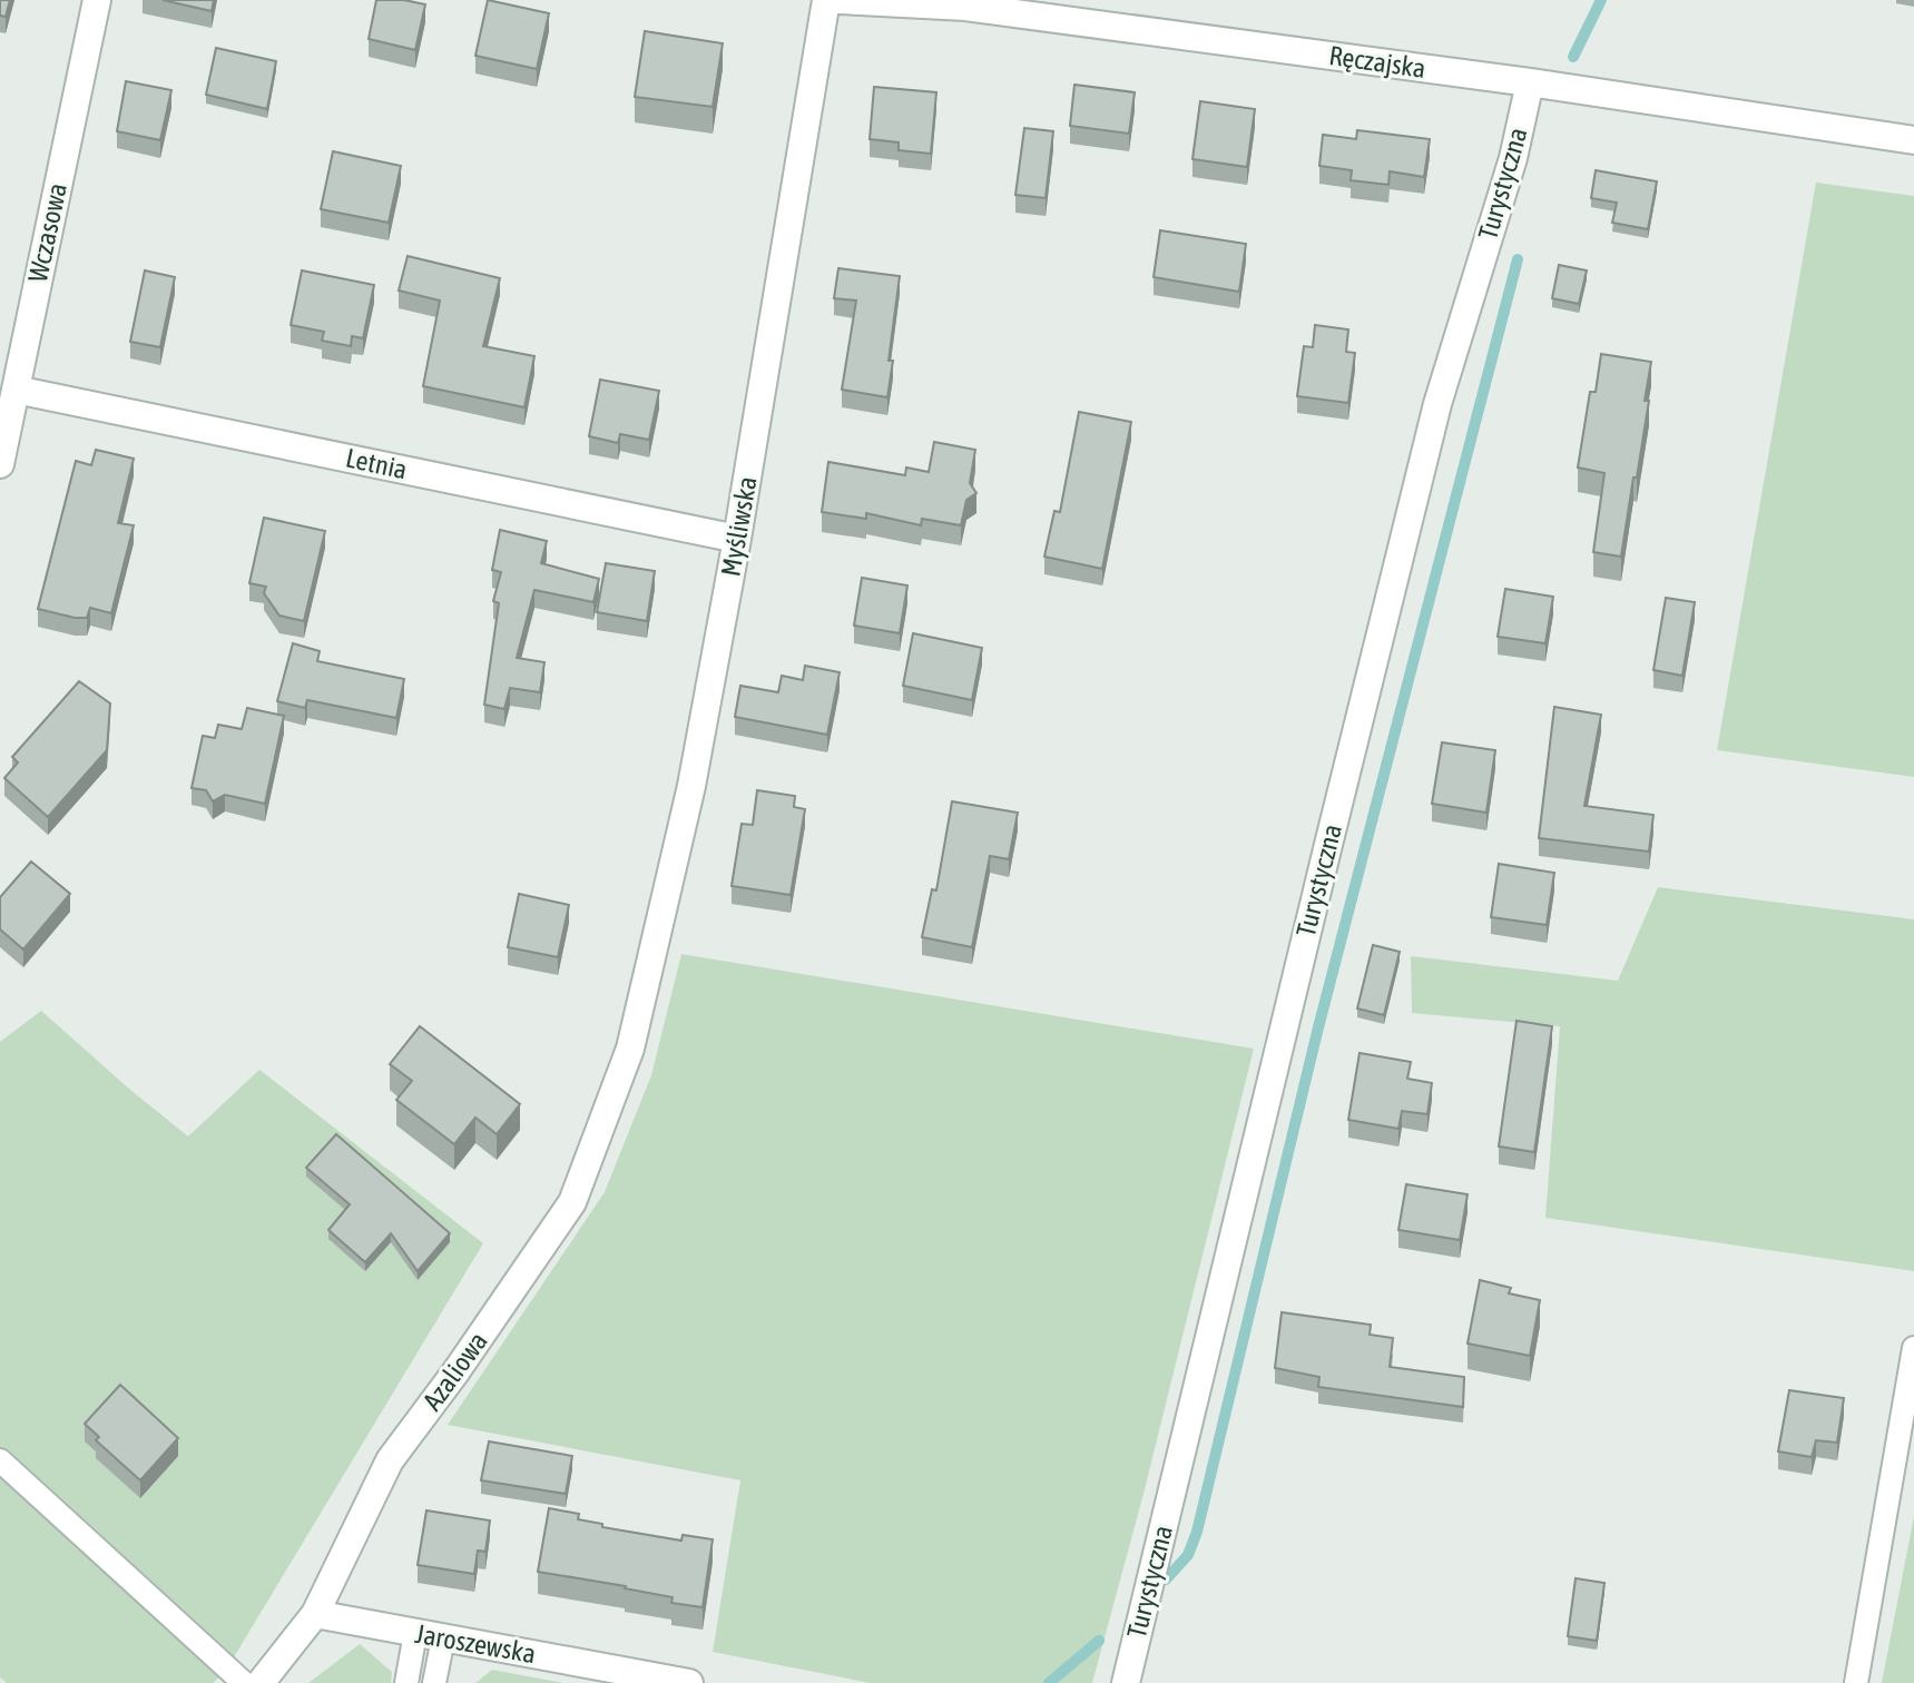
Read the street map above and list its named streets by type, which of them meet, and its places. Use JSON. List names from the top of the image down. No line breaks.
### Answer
{"streets":{"street":["Ręczajska","Turystyczna","Wczasowa","Letnia","Myśliwska","Azaliowa","Jaroszewska"]},"crossings":[["Ręczajska","Turystyczna"],["Wczasowa","Letnia"],["Letnia","Myśliwska"],["Myśliwska","Azaliowa"],["Azaliowa","Jaroszewska"]]}
